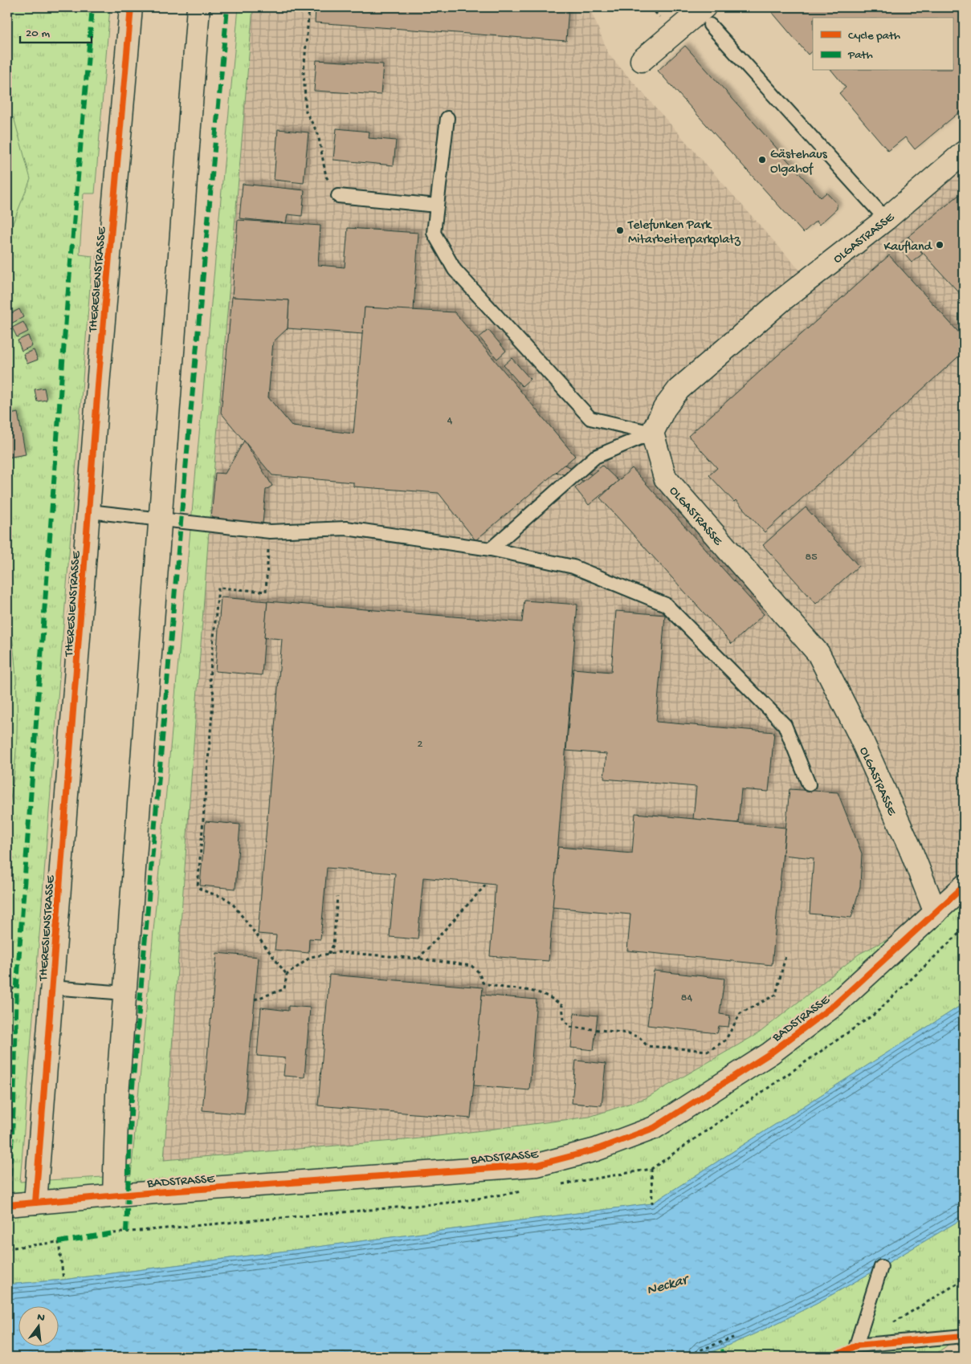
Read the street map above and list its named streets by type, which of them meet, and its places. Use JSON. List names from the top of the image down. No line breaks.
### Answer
{"streets":{"street":["OLGASTRASSE","THERESIENSTRASSE","BADSTRASSE"]},"crossings":[["OLGASTRASSE","BADSTRASSE"],["THERESIENSTRASSE","BADSTRASSE"]],"water":["Neckar"],"places":["Gästehaus Olgahof","Telefunken Park Mitarbeiterparkplatz","Kaufland"],"house_numbers":["4","85","2","84"],"legend":["Cycle path","Path"],"scale_bar":"20 m","north":"top"}
